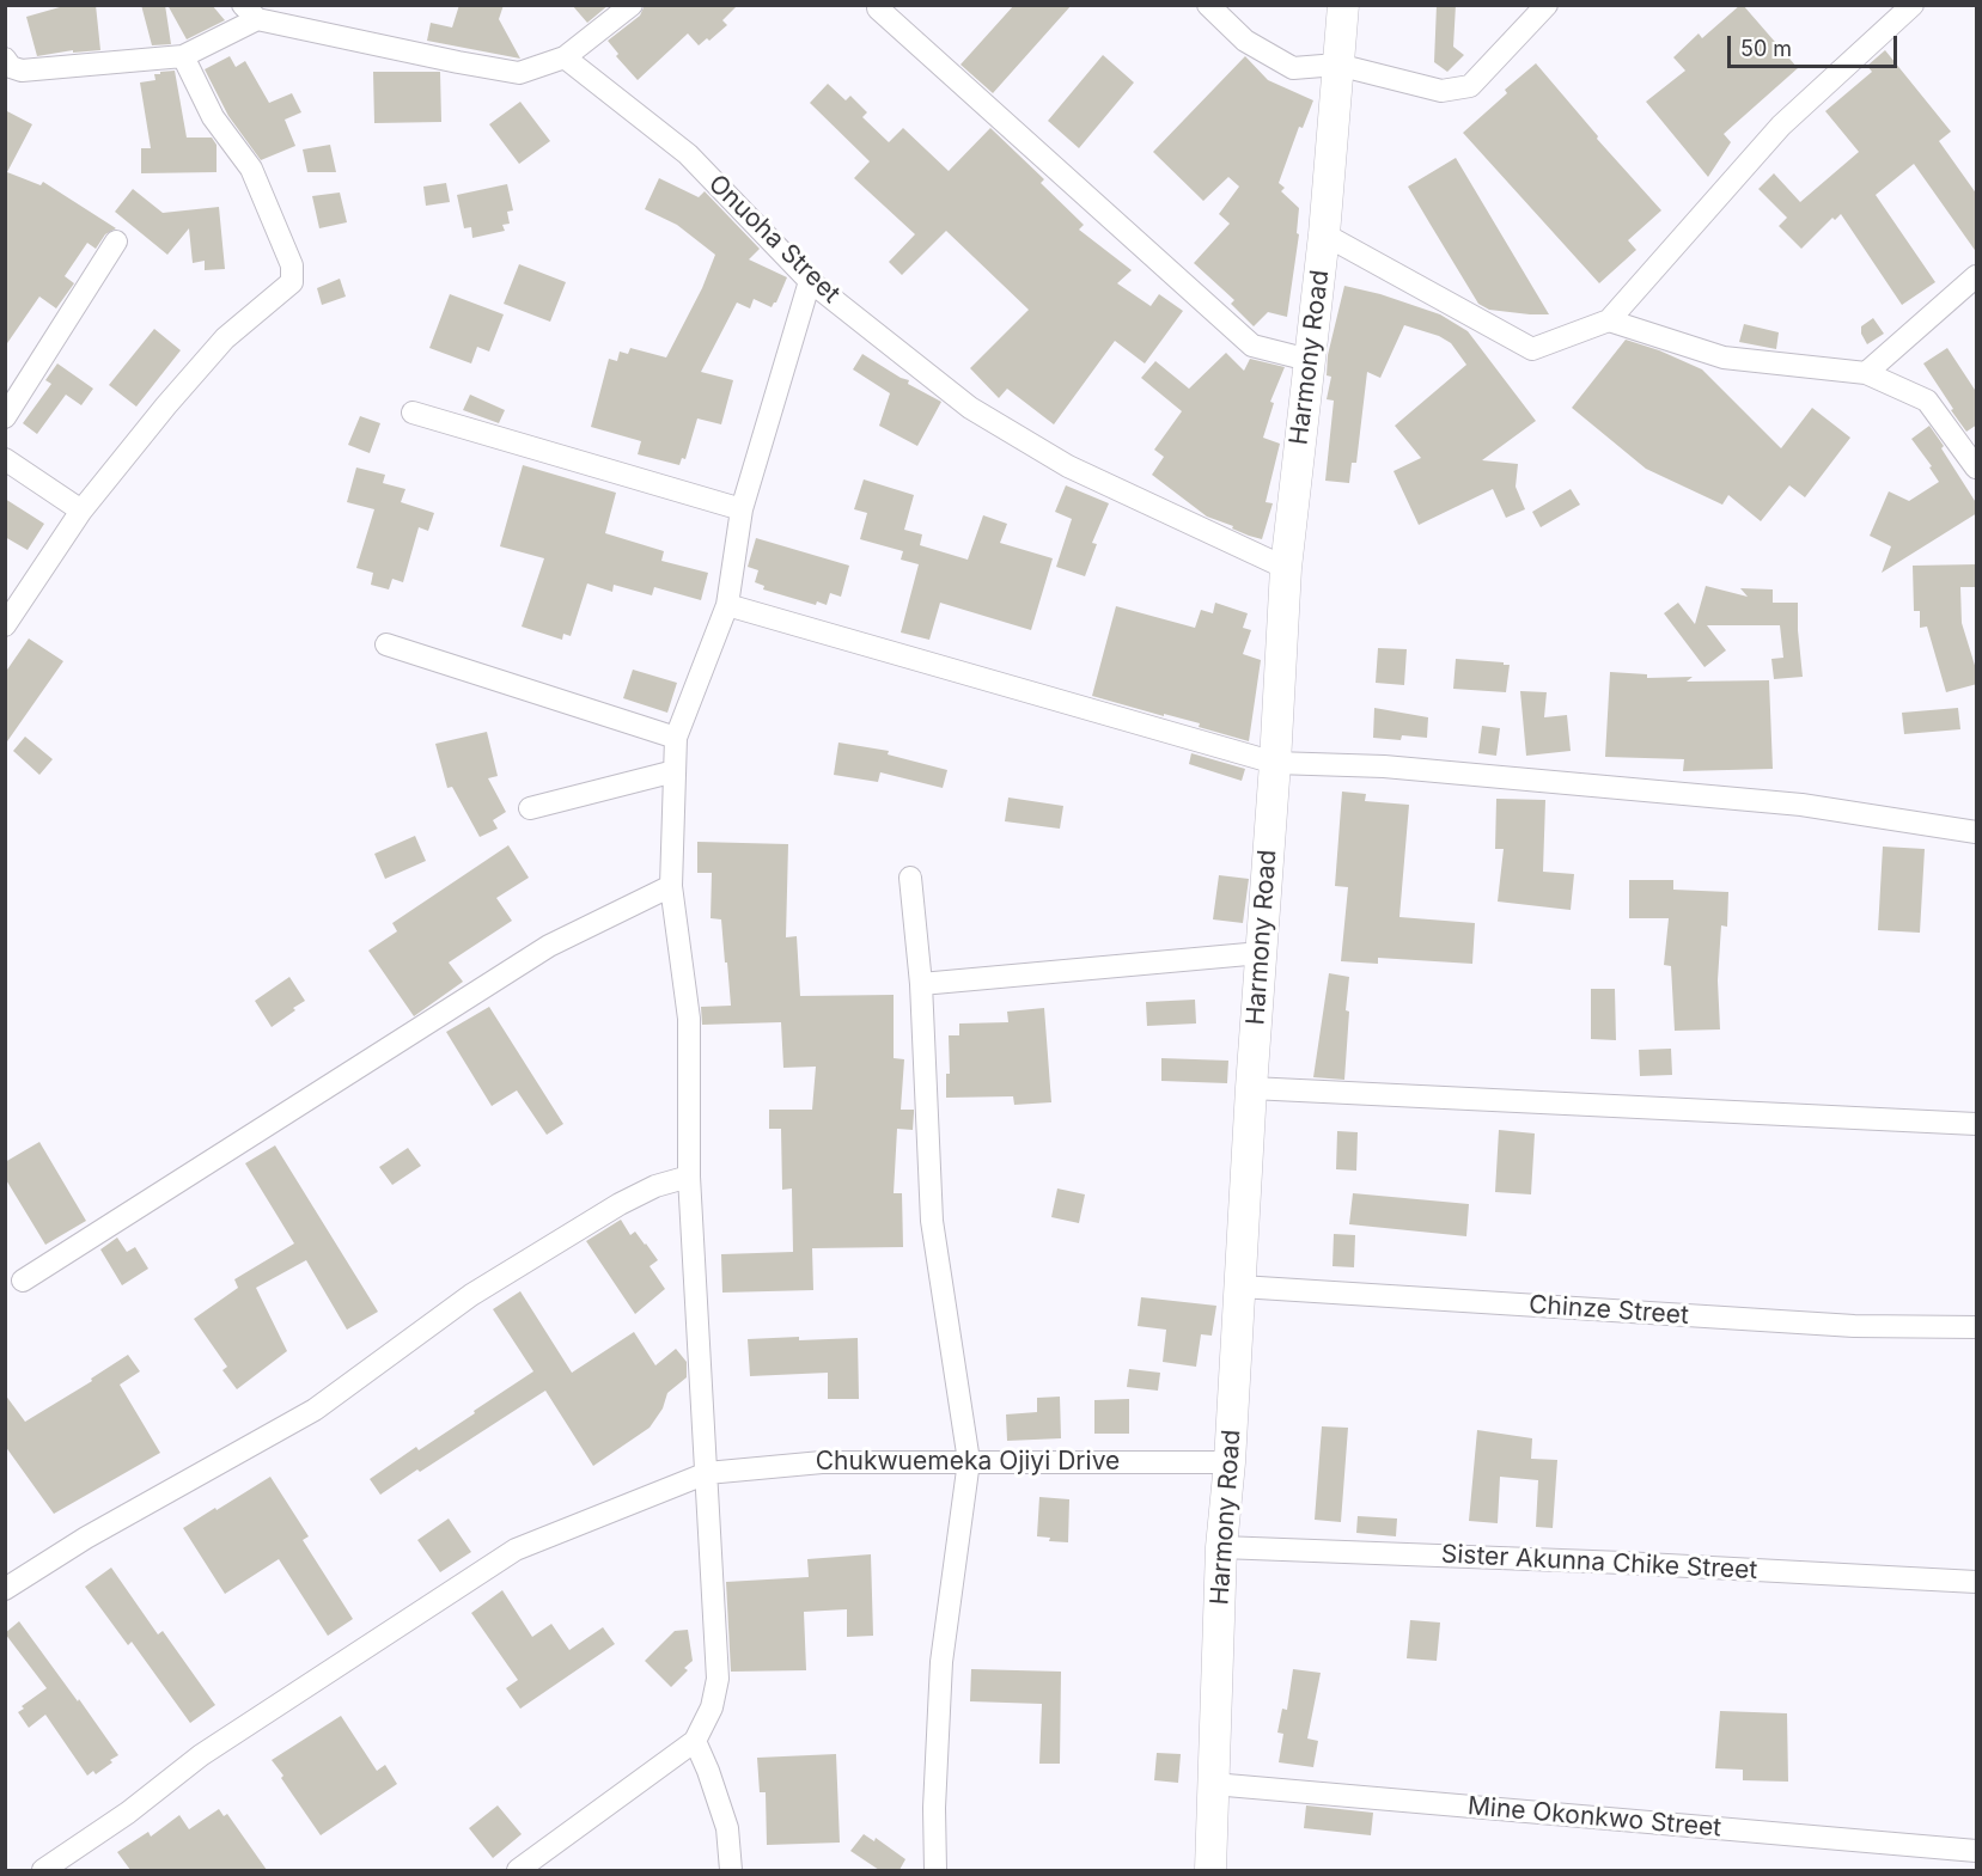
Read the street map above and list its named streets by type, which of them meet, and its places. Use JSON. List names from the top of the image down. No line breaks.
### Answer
{"streets":{"main road":["Harmony Road"],"street":["Onuoha Street","Chinze Street","Chukwuemeka Ojiyi Drive","Sister Akunna Chike Street","Mine Okonkwo Street"]},"crossings":[["Onuoha Street","Harmony Road"],["Harmony Road","Chinze Street"],["Harmony Road","Chukwuemeka Ojiyi Drive"],["Harmony Road","Sister Akunna Chike Street"],["Harmony Road","Mine Okonkwo Street"]],"scale_bar":"50 m"}
